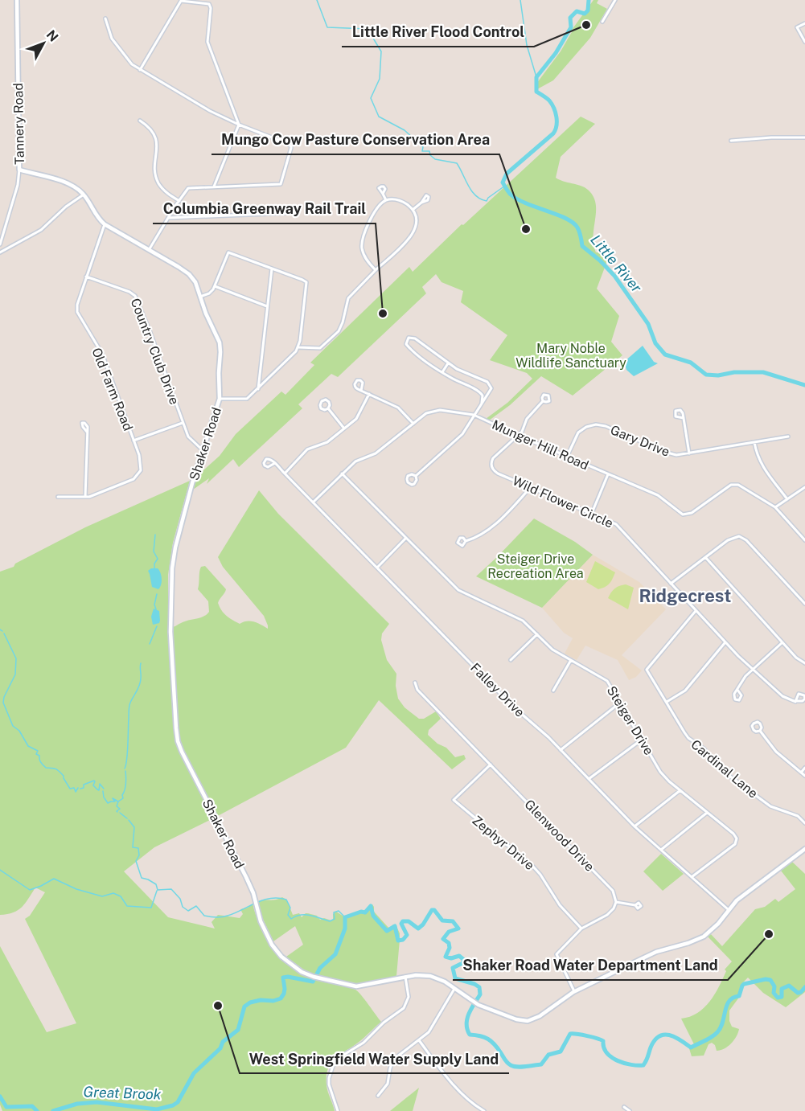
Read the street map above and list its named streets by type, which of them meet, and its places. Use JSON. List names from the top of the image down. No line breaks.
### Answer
{"streets":{"street":["Tannery Road","Country Club Drive","Old Farm Road","Gary Drive","Shaker Road","Munger Hill Road","Wild Flower Circle","Falley Drive","Steiger Drive","Cardinal Lane","Glenwood Drive","Zephyr Drive"]},"crossings":[["Tannery Road","Shaker Road"],["Country Club Drive","Old Farm Road"],["Country Club Drive","Shaker Road"],["Old Farm Road","Shaker Road"],["Gary Drive","Munger Hill Road"],["Shaker Road","Falley Drive"],["Munger Hill Road","Wild Flower Circle"],["Munger Hill Road","Falley Drive"],["Munger Hill Road","Steiger Drive"],["Wild Flower Circle","Cardinal Lane"],["Falley Drive","Steiger Drive"],["Glenwood Drive","Zephyr Drive"]],"districts":["Ridgecrest"],"water":["Little River","Great Brook"],"parks":["Mary Noble Wildlife Sanctuary","Steiger Drive Recreation Area"],"places":["Little River Flood Control","Mungo Cow Pasture Conservation Area","Columbia Greenway Rail Trail","Shaker Road Water Department Land","West Springfield Water Supply Land"],"north":"top right"}
